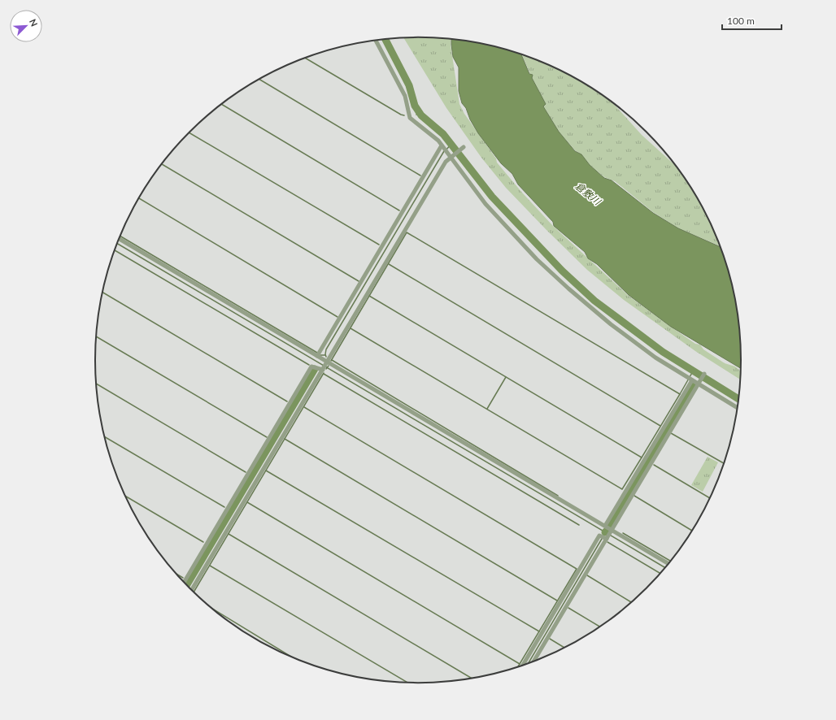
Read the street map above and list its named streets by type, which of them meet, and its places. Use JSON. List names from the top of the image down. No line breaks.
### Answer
{"water":["倉敷川"],"scale_bar":"100 m","north":"top right"}
